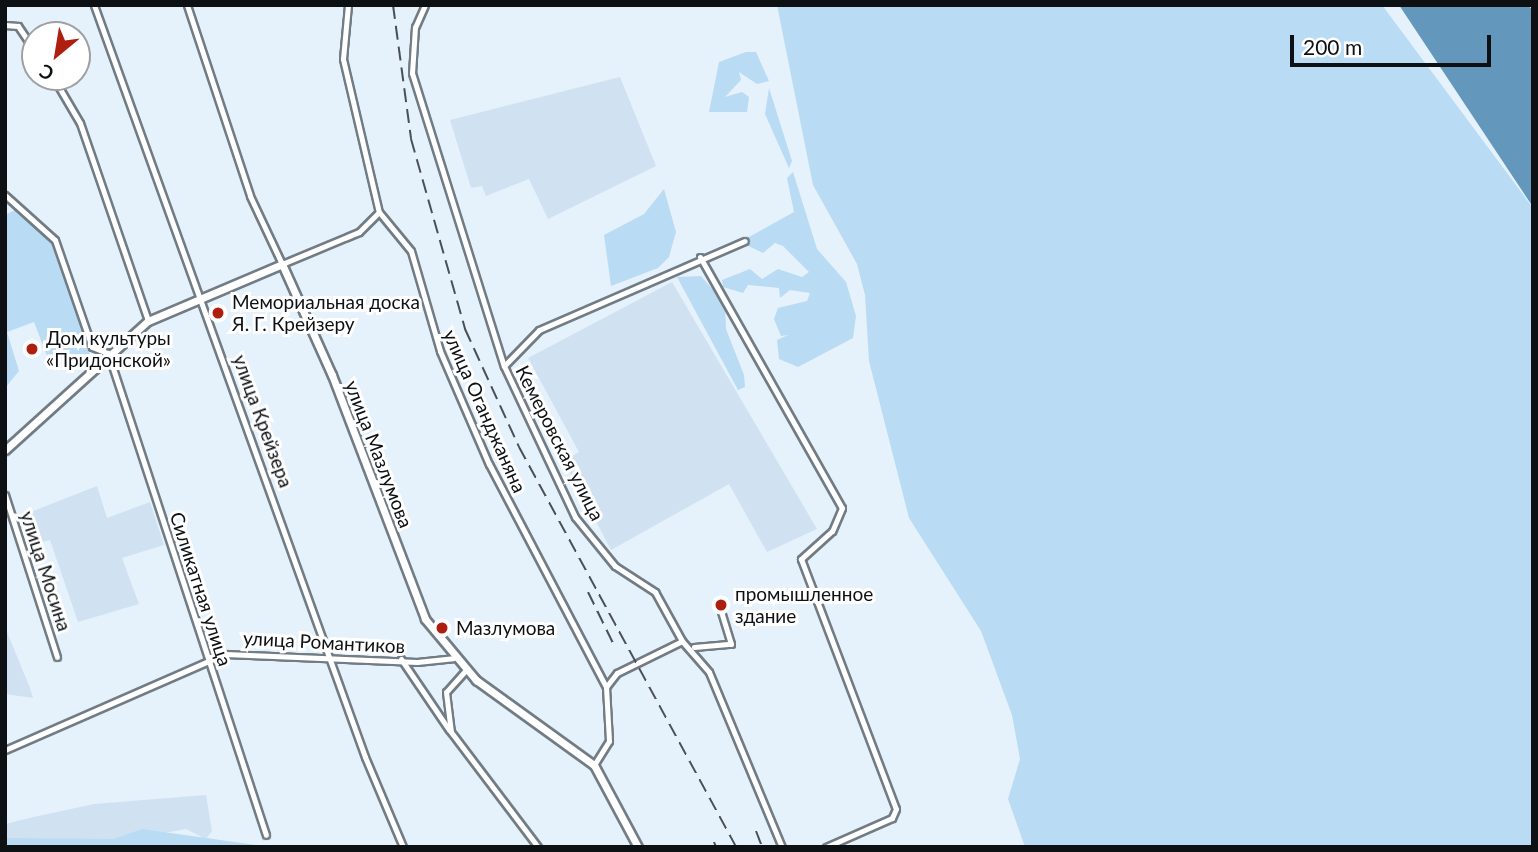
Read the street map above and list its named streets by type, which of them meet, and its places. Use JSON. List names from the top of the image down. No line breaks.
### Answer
{"streets":{"street":["улица Оганджаняна","улица Крейзера","Кемеровская улица","улица Мазлумова","улица Мосина","Силикатная улица","улица Романтиков"]},"crossings":[["улица Оганджаняна","улица Мазлумова"],["улица Крейзера","улица Романтиков"],["улица Мазлумова","улица Романтиков"],["Силикатная улица","улица Романтиков"]],"places":["Мемориальная доска Я. Г. Крейзеру","Дом культуры «Придонской»","промышленное здание","Мазлумова"],"scale_bar":"200 m","north":"bottom left"}
